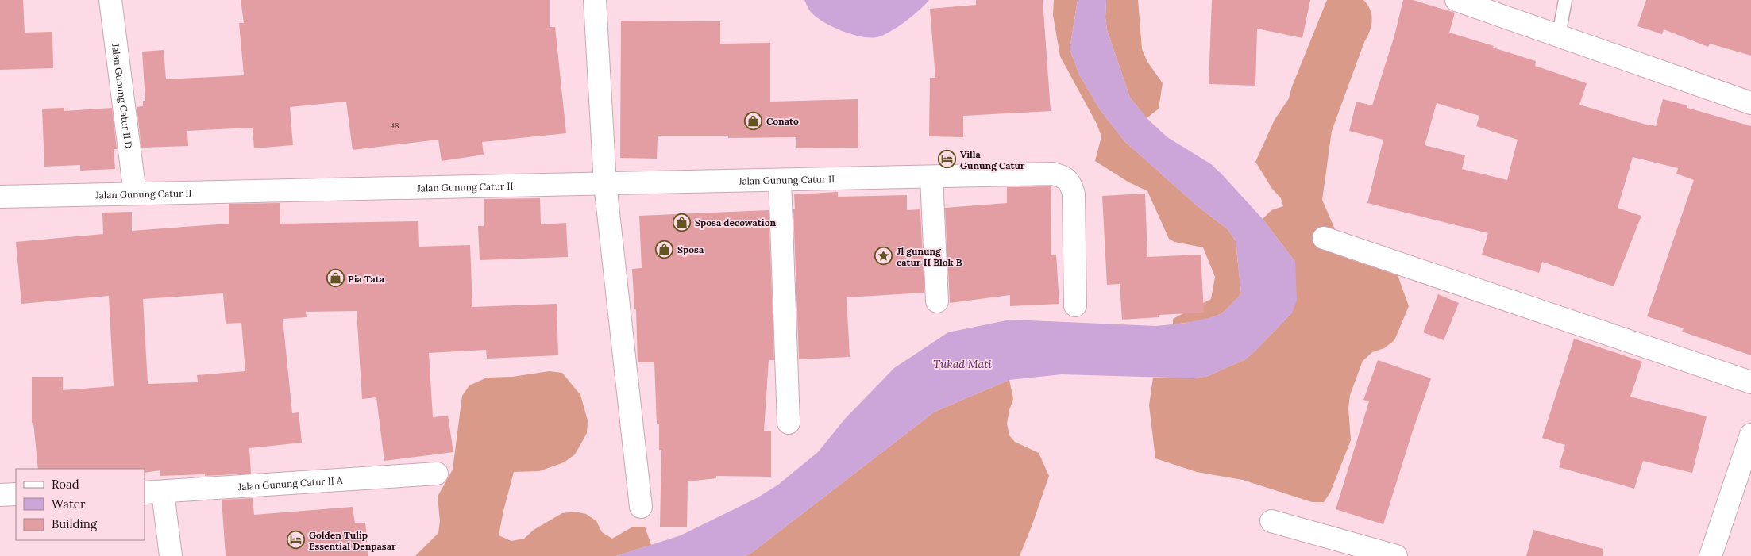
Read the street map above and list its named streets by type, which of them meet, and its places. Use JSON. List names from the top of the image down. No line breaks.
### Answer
{"streets":{"street":["Jalan Gunung Catur II D","Jalan Gunung Catur II","Jalan Gunung Catur II A"]},"crossings":[["Jalan Gunung Catur II D","Jalan Gunung Catur II"]],"water":["Tukad Mati"],"places":{"shop":["Conato","Sposa decowation","Sposa","Pia Tata"],"hotel":["Villa Gunung Catur","Golden Tulip Essential Denpasar"],"place":["Jl gunung catur II Blok B"]},"house_numbers":["48"],"legend":["Road","Water","Building"]}
